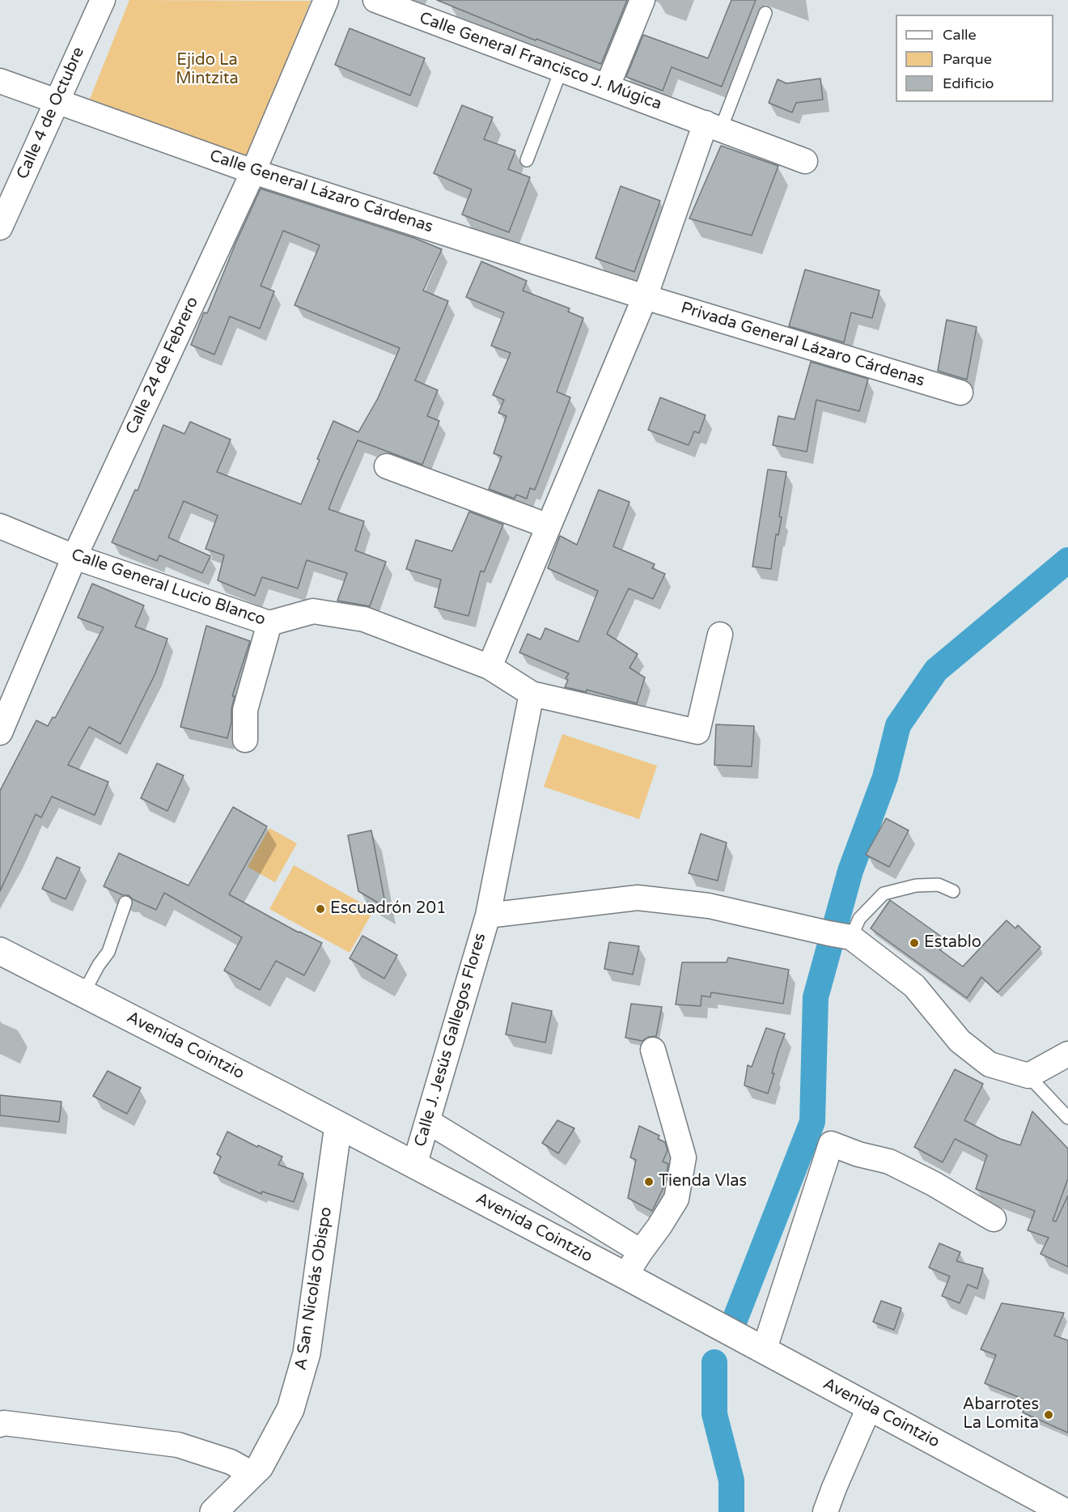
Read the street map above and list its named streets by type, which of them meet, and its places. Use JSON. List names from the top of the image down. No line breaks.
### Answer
{"streets":{"main road":["Avenida Cointzio","A San Nicolás Obispo"],"street":["Calle General Francisco J. Múgica","Calle 4 de Octubre","Calle General Lázaro Cárdenas","Privada General Lázaro Cárdenas","Calle 24 de Febrero","Calle General Lucio Blanco","Calle J. Jesús Gallegos Flores"]},"crossings":[["Calle 4 de Octubre","Calle General Lázaro Cárdenas"],["Calle General Lázaro Cárdenas","Privada General Lázaro Cárdenas"],["Calle General Lázaro Cárdenas","Calle 24 de Febrero"],["Calle 24 de Febrero","Calle General Lucio Blanco"],["Calle General Lucio Blanco","Calle J. Jesús Gallegos Flores"],["Calle J. Jesús Gallegos Flores","Avenida Cointzio"],["Avenida Cointzio","A San Nicolás Obispo"]],"parks":["Ejido La Mintzita"],"places":["Escuadrón 201","Establo","Tienda Vlas","Abarrotes La Lomita"],"legend":["Calle","Parque","Edificio"]}
